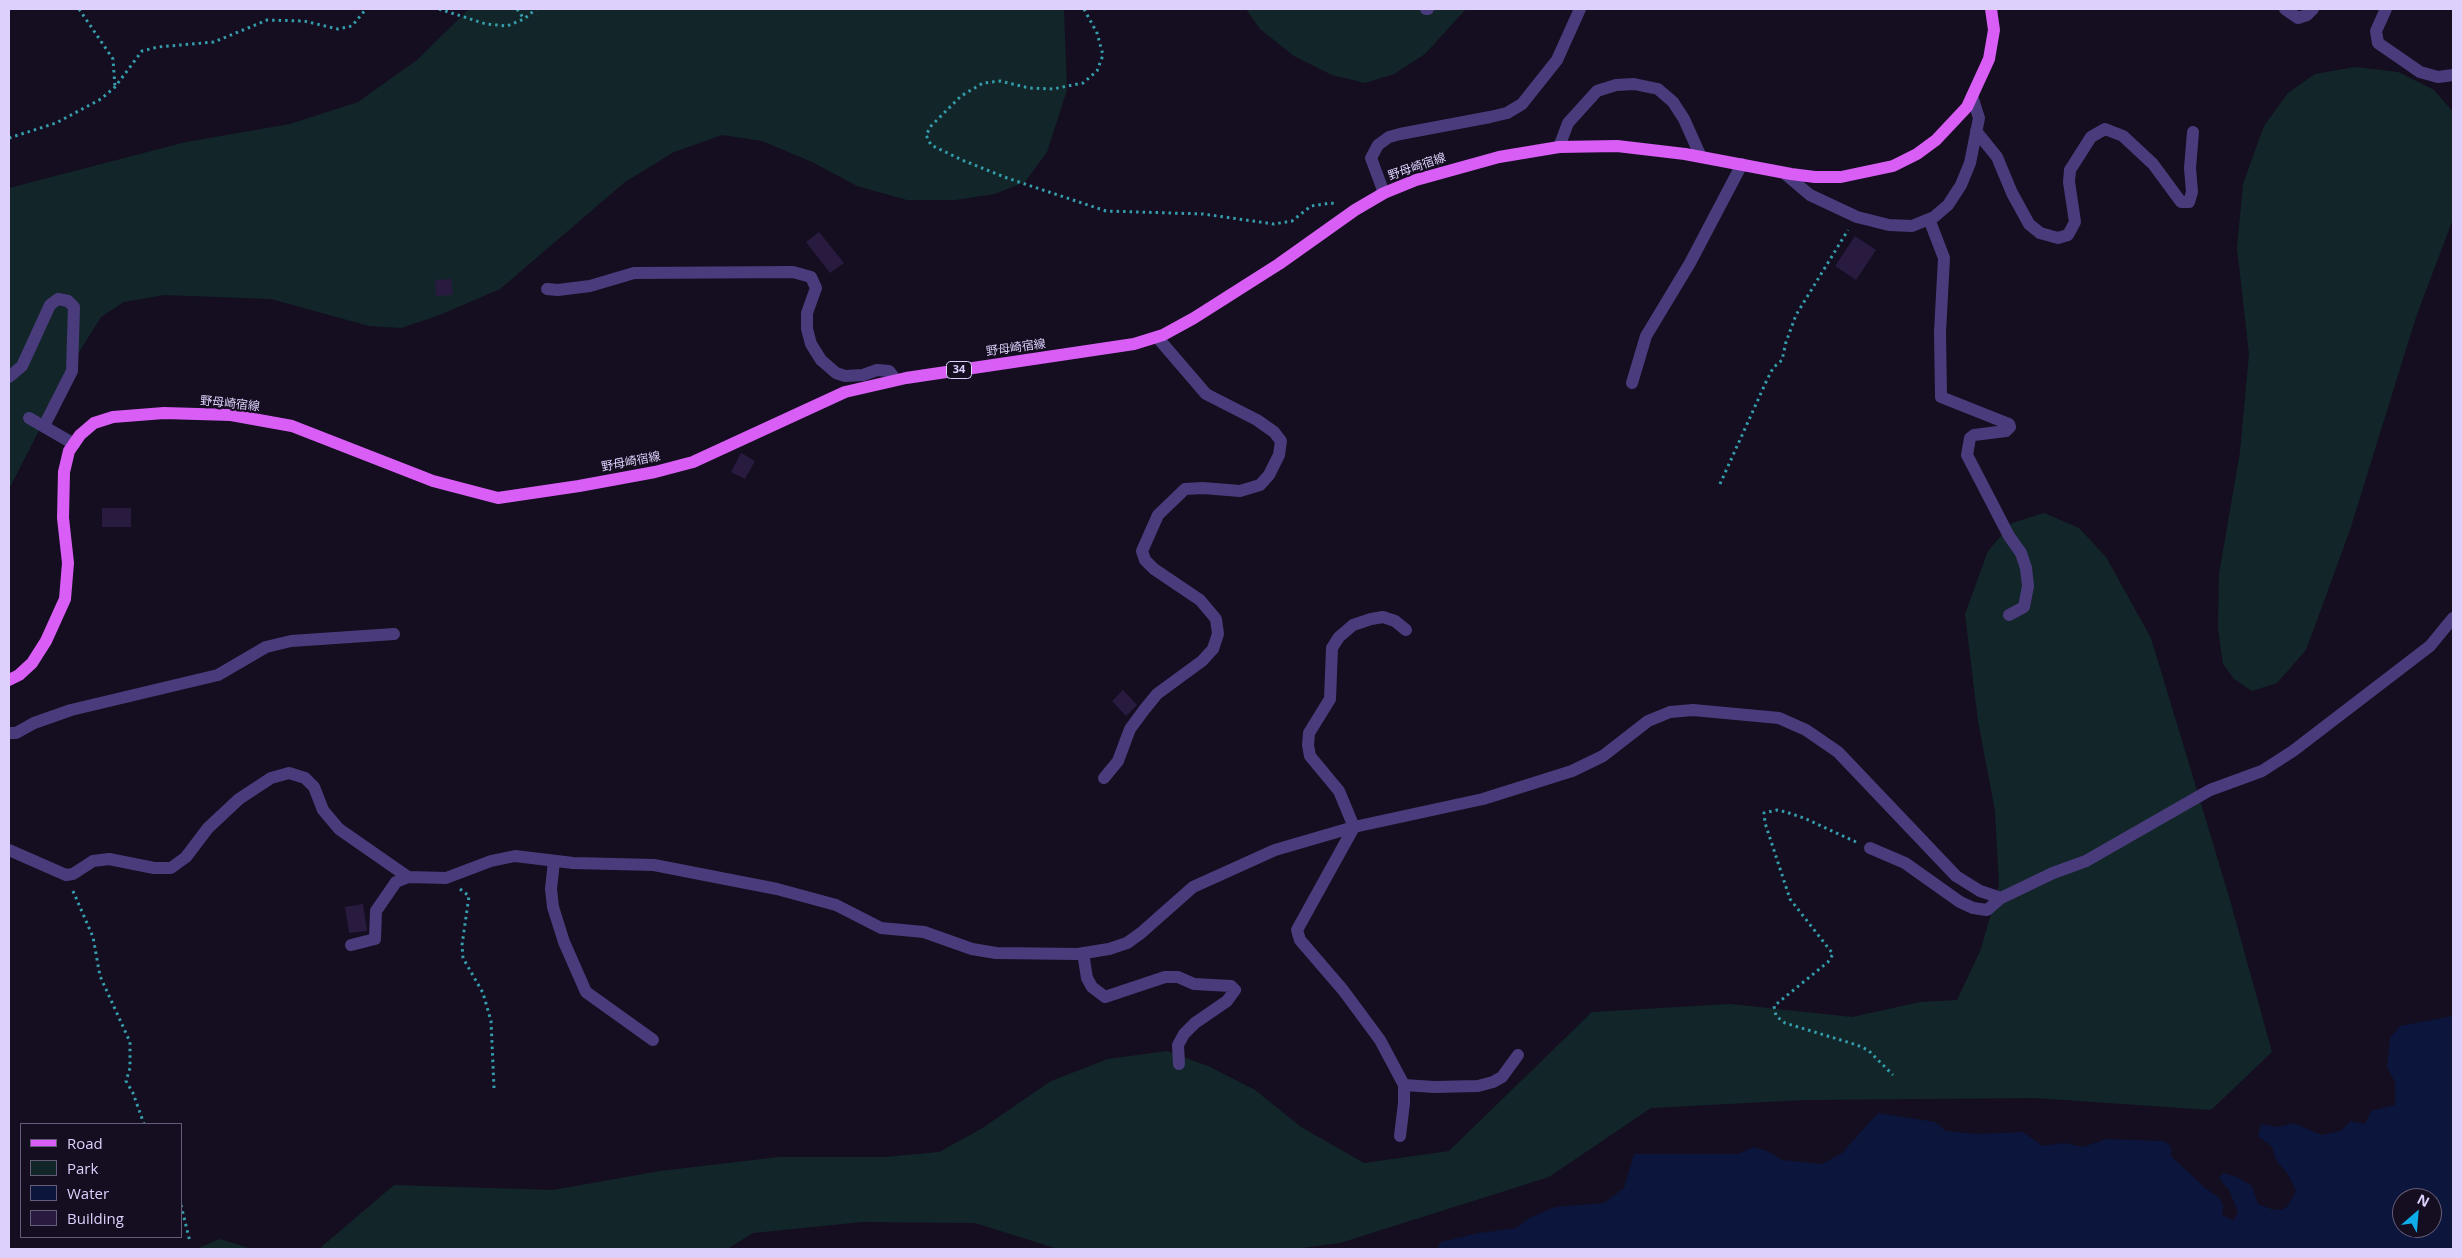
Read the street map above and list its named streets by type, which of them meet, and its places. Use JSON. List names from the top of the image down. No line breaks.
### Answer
{"streets":{"main road":["野母崎宿線","34"]},"legend":["Road","Park","Water","Building"],"north":"top right"}
